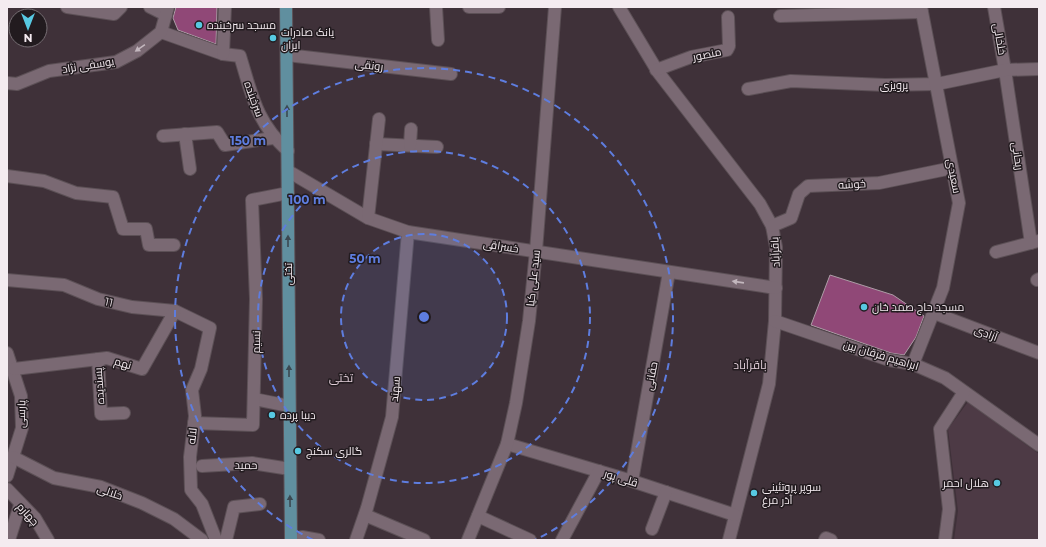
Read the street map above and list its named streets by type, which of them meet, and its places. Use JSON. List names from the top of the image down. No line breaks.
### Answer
{"streets":{"main road":["تختی"],"street":["خلخالی","منصور","یوسفی نژاد","رونقی","پرویزی","سرخبنده","ریحانی","سعیدی","خوشه","خسراقی","باقرآباد","سید علی کیا","11","آزادی","نسیم","ابراهیم فرقان بین","نهم","حقانی","پسندیده","سهند","پارسی","لاله","حمید","قلی پور","خلالی","چهارم"]},"crossings":[["خلخالی","پرویزی"],["خلخالی","ریحانی"],["منصور","باقرآباد"],["یوسفی نژاد","سرخبنده"],["رونقی","تختی"],["پرویزی","ریحانی"],["پرویزی","سعیدی"],["سرخبنده","تختی"],["سعیدی","خوشه"],["سعیدی","آزادی"],["سعیدی","ابراهیم فرقان بین"],["خوشه","باقرآباد"],["خسراقی","باقرآباد"],["خسراقی","تختی"],["خسراقی","سید علی کیا"],["خسراقی","حقانی"],["خسراقی","سهند"],["باقرآباد","ابراهیم فرقان بین"],["باقرآباد","قلی پور"],["تختی","نسیم"],["تختی","حمید"],["سید علی کیا","قلی پور"],["11","نهم"],["11","لاله"],["نسیم","لاله"],["نهم","پسندیده"],["نهم","پارسی"],["حقانی","قلی پور"],["پارسی","خلالی"]],"one_way":["یوسفی نژاد","تختی"],"districts":["باقرآباد","تختی"],"places":["مسجد سرخبنده","یانک صادرات ایران","مسجد حاج صمد خان","دیبا پرده","گالری سکنج","هلال احمر","سوپر پروتئینی آذر مرغ"],"north":"bottom","rings":["150 m","100 m","50 m"]}
